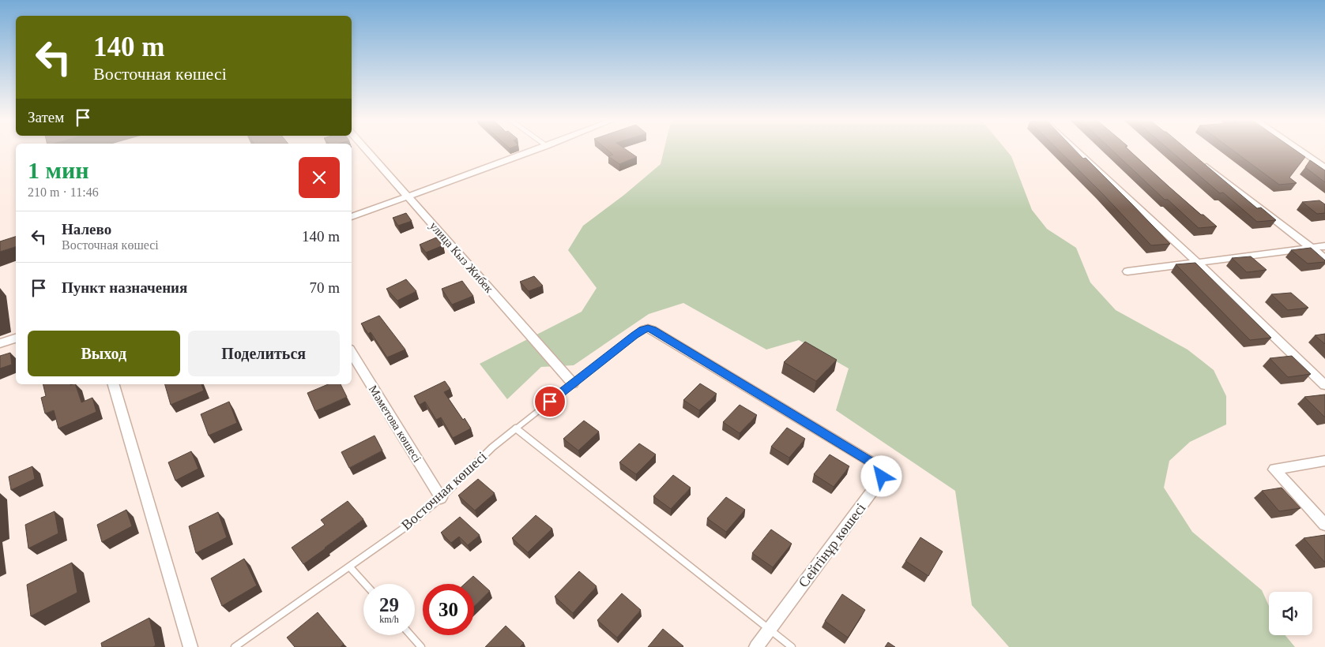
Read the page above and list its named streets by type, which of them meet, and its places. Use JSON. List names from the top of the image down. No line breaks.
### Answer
{"streets":{"street":["улица Кыз Жибек","Мәметова көшесі","Сейтінұр көшесі"],"lane":["Восточная көшесі"]},"crossings":[["улица Кыз Жибек","Восточная көшесі"],["Мәметова көшесі","Восточная көшесі"],["Восточная көшесі","Сейтінұр көшесі"]],"page":{"turn":["140 m","Восточная көшесі"],"then":"Затем","heading":["1 мин","210 m · 11:46"],"list":[{"name":"Налево","note":"Восточная көшесі","value":"140 m"},{"name":"Пункт назначения","value":"70 m"}],"buttons":["Выход","Поделиться"],"speed":"29 km/h","limit":"30"}}
